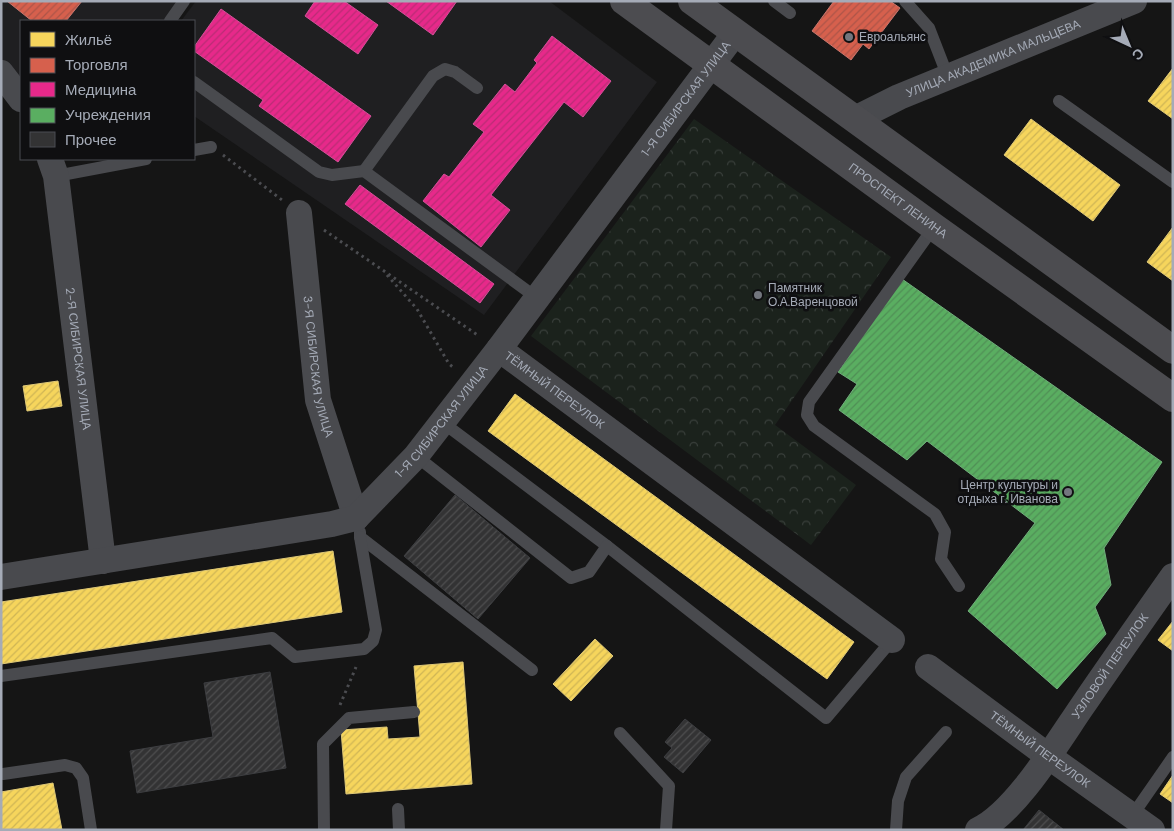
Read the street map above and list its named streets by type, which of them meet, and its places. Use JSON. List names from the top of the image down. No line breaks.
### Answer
{"streets":{"highway":["ПРОСПЕКТ ЛЕНИНА"],"street":["УЛИЦА АКАДЕМИКА МАЛЬЦЕВА","1-Я СИБИРСКАЯ УЛИЦА","2-Я СИБИРСКАЯ УЛИЦА","3-Я СИБИРСКАЯ УЛИЦА","ТЁМНЫЙ ПЕРЕУЛОК","УЗЛОВОЙ ПЕРЕУЛОК"]},"crossings":[["1-Я СИБИРСКАЯ УЛИЦА","ПРОСПЕКТ ЛЕНИНА"],["1-Я СИБИРСКАЯ УЛИЦА","3-Я СИБИРСКАЯ УЛИЦА"],["1-Я СИБИРСКАЯ УЛИЦА","ТЁМНЫЙ ПЕРЕУЛОК"],["3-Я СИБИРСКАЯ УЛИЦА","ТЁМНЫЙ ПЕРЕУЛОК"],["ТЁМНЫЙ ПЕРЕУЛОК","УЗЛОВОЙ ПЕРЕУЛОК"]],"places":["Евроальянс","Памятник О.А.Варенцовой","Центр культуры и отдыха г. Иванова"],"legend":["Жильё","Торговля","Медицина","Учреждения","Прочее"],"north":"bottom right"}
